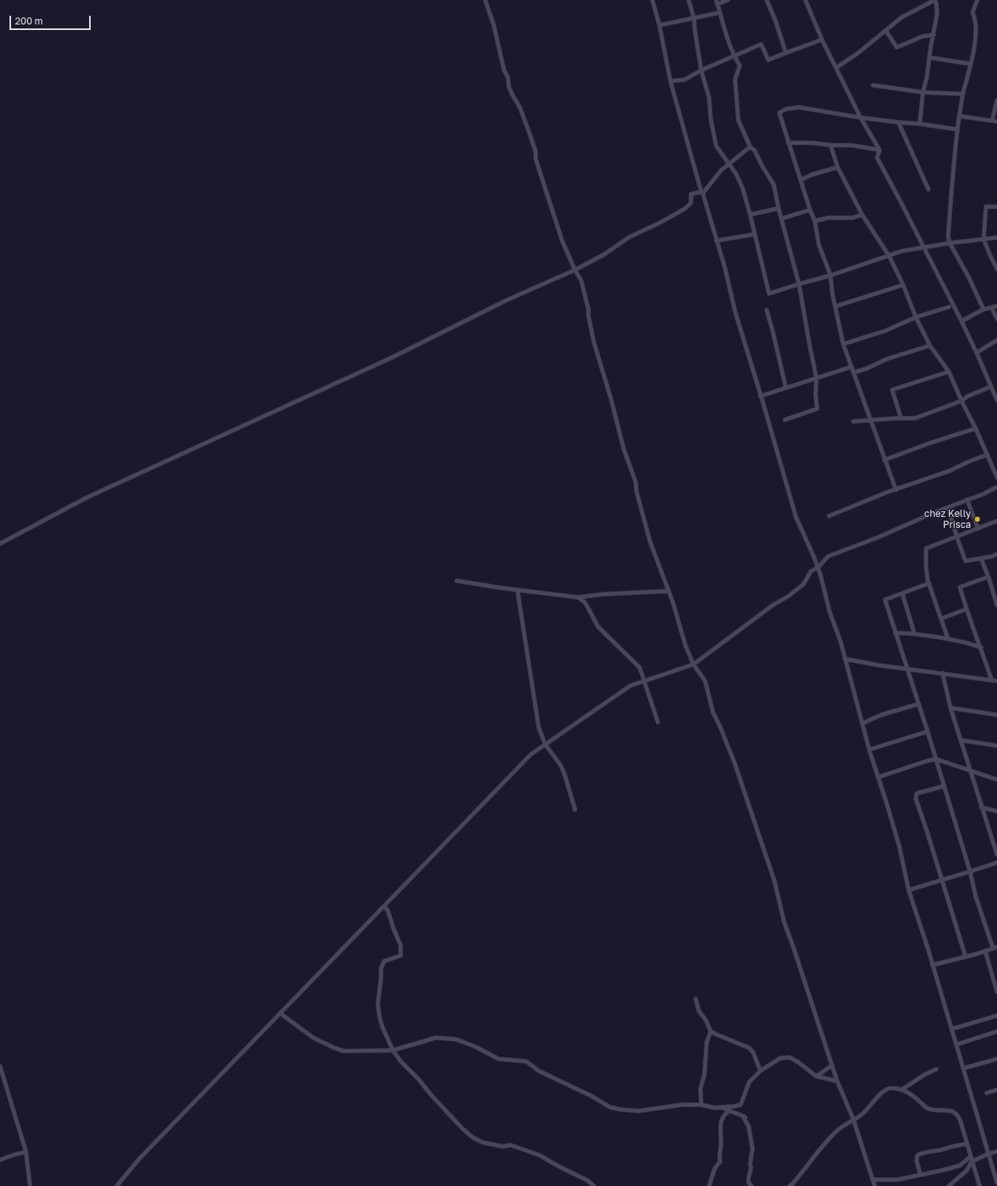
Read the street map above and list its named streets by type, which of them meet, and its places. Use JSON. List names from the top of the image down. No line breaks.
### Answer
{"places":["chez Kelly Prisca"],"scale_bar":"200 m"}
